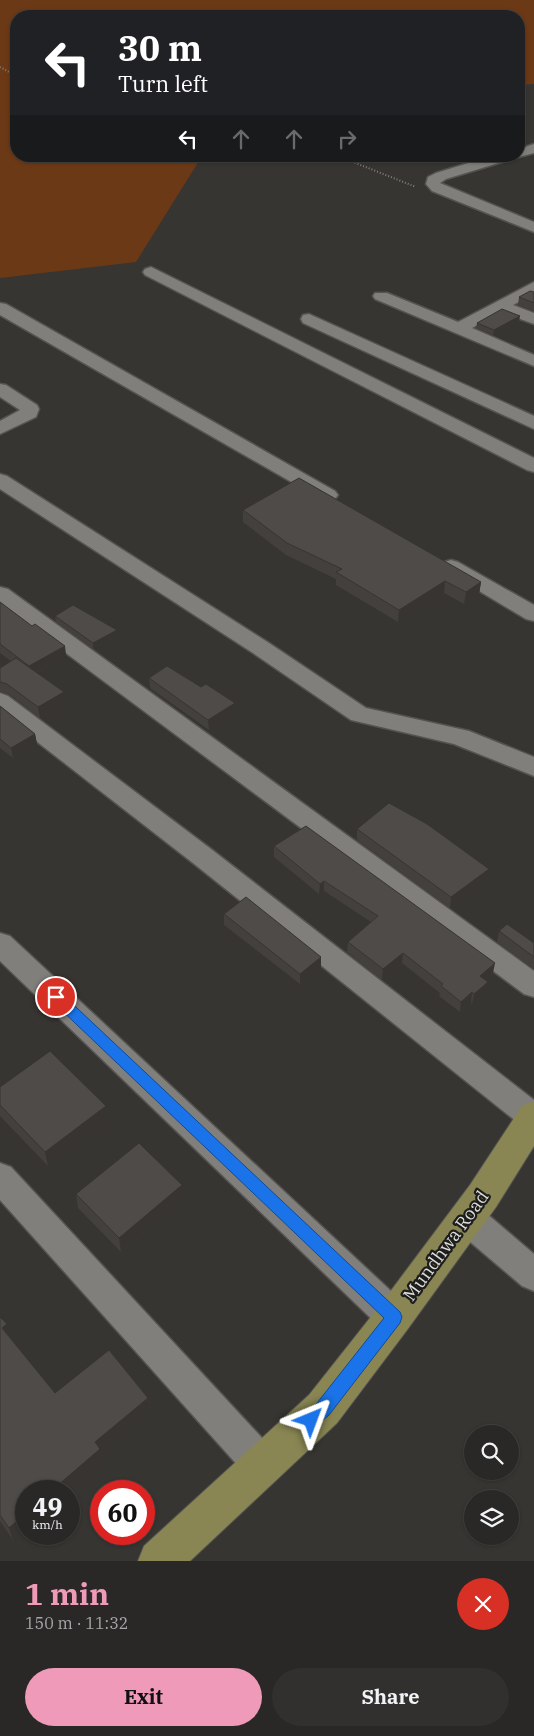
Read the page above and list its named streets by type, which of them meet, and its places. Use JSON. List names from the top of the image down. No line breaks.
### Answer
{"streets":{"main road":["Mundhwa Road"]},"page":{"turn":["30 m","Turn left"],"speed":"49 km/h","limit":"60","heading":["1 min","150 m · 11:32"],"buttons":["Exit","Share"]}}
